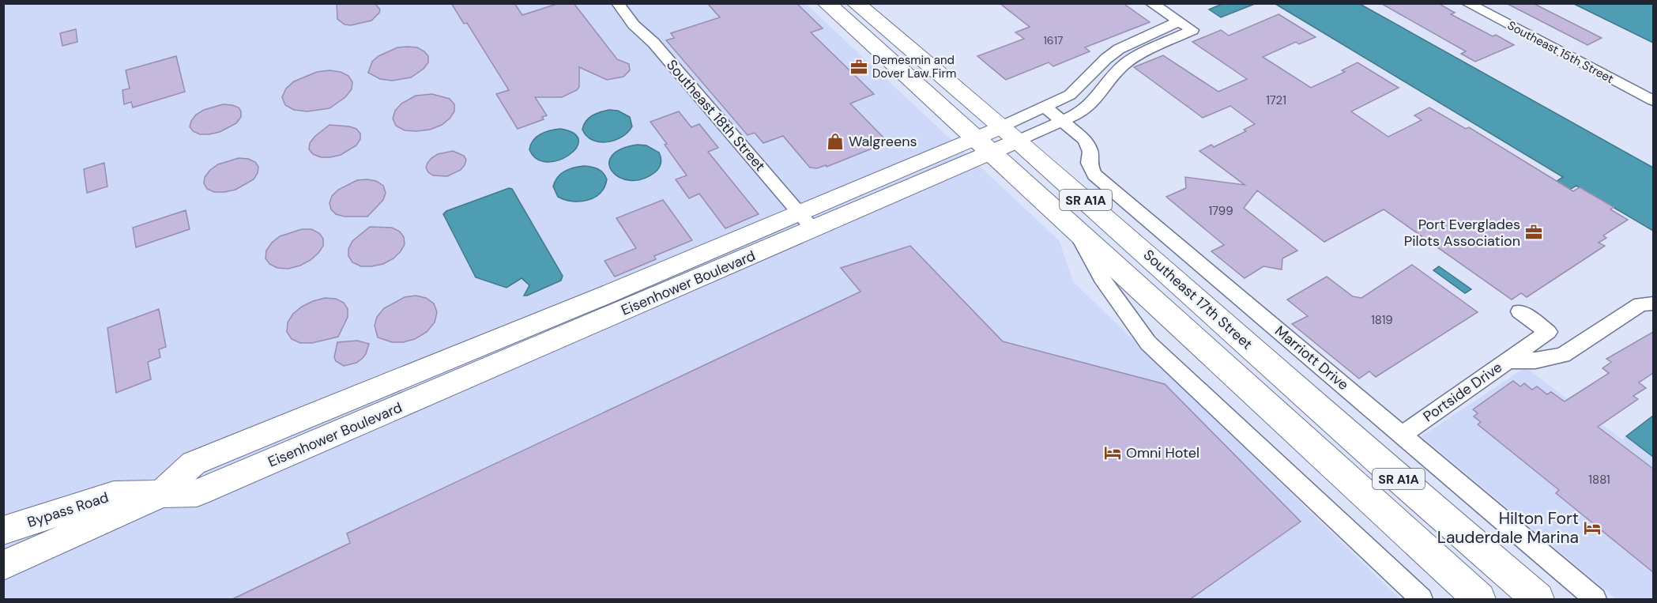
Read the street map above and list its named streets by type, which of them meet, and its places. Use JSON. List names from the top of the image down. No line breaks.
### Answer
{"streets":{"main road":["SR A1A","Southeast 17th Street"],"street":["Southeast 15th Street","Southeast 18th Street","Eisenhower Boulevard","Marriott Drive","Portside Drive","Bypass Road"]},"crossings":[["Southeast 18th Street","Eisenhower Boulevard"],["SR A1A","Eisenhower Boulevard"],["Eisenhower Boulevard","Southeast 17th Street"],["Eisenhower Boulevard","Marriott Drive"],["Eisenhower Boulevard","Bypass Road"],["Marriott Drive","Portside Drive"]],"places":{"office":["Demesmin and Dover Law Firm","Port Everglades Pilots Association"],"shop":["Walgreens"],"hotel":["Omni Hotel","Hilton Fort Lauderdale Marina"]},"house_numbers":["1617","1721","1799","1819","1881"]}
